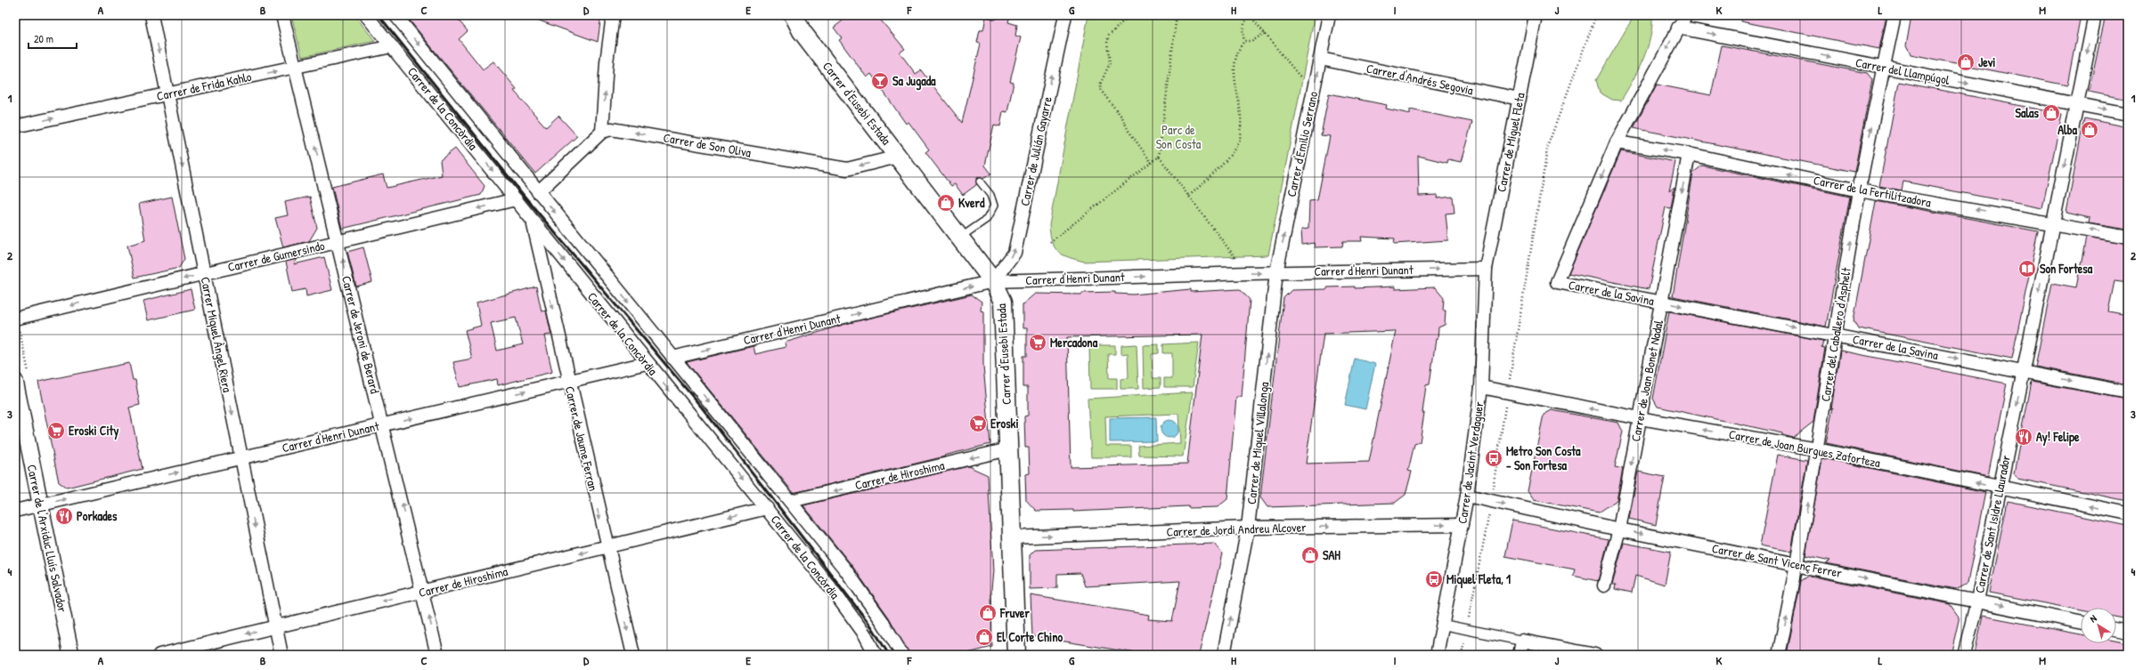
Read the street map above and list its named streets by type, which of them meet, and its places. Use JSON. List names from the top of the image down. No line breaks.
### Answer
{"streets":{"main road":["Carrer d'Eusebi Estada"],"street":["Carrer del Llampúgol","Carrer d'Andrés Segovia","Carrer de Frida Kahlo","Carrer de la Concòrdia","Carrer de Miguel Fleta","Carrer d'Emilio Serrano","Carrer de Son Oliva","Carrer de Julián Gayarre","Carrer de la Fertilitzadora","Carrer de Gumersindo","Carrer d'Henri Dunant","Carrer de la Savina","Carrer Miquel Àngel Riera","Carrer de Jeroni de Berard","Carrer del Caballero d'Asphelt","Carrer de Joan Bonet Nadal","Carrer de Jaume Ferran","Carrer de Miquel Villalonga","Carrer de Joan Burgues Zaforteza","Carrer de Jacint Verdaguer","Carrer de Hiroshima","Carrer de Sant Isidre Llaurador","Carrer de Jordi Andreu Alcover","Carrer de l'Arxiduc Lluís Salvador","Carrer de Sant Vicenç Ferrer"]},"crossings":[["Carrer del Llampúgol","Carrer del Caballero d'Asphelt"],["Carrer del Llampúgol","Carrer de Sant Isidre Llaurador"],["Carrer d'Andrés Segovia","Carrer de Miguel Fleta"],["Carrer d'Andrés Segovia","Carrer d'Emilio Serrano"],["Carrer de Frida Kahlo","Carrer de la Concòrdia"],["Carrer de Frida Kahlo","Carrer Miquel Àngel Riera"],["Carrer de Frida Kahlo","Carrer de Jeroni de Berard"],["Carrer d'Eusebi Estada","Carrer de Son Oliva"],["Carrer d'Eusebi Estada","Carrer de Julián Gayarre"],["Carrer d'Eusebi Estada","Carrer d'Henri Dunant"],["Carrer d'Eusebi Estada","Carrer de Hiroshima"],["Carrer d'Eusebi Estada","Carrer de Jordi Andreu Alcover"],["Carrer de la Concòrdia","Carrer de Gumersindo"],["Carrer de la Concòrdia","Carrer d'Henri Dunant"],["Carrer de la Concòrdia","Carrer de Jaume Ferran"],["Carrer de la Concòrdia","Carrer de Hiroshima"],["Carrer de Miguel Fleta","Carrer d'Henri Dunant"],["Carrer de Miguel Fleta","Carrer de Jacint Verdaguer"],["Carrer d'Emilio Serrano","Carrer d'Henri Dunant"],["Carrer d'Emilio Serrano","Carrer de Miquel Villalonga"],["Carrer de Julián Gayarre","Carrer d'Henri Dunant"],["Carrer de la Fertilitzadora","Carrer de la Savina"],["Carrer de la Fertilitzadora","Carrer del Caballero d'Asphelt"],["Carrer de la Fertilitzadora","Carrer de Joan Bonet Nadal"],["Carrer de la Fertilitzadora","Carrer de Sant Isidre Llaurador"],["Carrer de Gumersindo","Carrer Miquel Àngel Riera"],["Carrer de Gumersindo","Carrer de Jeroni de Berard"],["Carrer d'Henri Dunant","Carrer Miquel Àngel Riera"],["Carrer d'Henri Dunant","Carrer de Jeroni de Berard"],["Carrer d'Henri Dunant","Carrer de Jaume Ferran"],["Carrer d'Henri Dunant","Carrer de Miquel Villalonga"],["Carrer d'Henri Dunant","Carrer de Jacint Verdaguer"],["Carrer d'Henri Dunant","Carrer de l'Arxiduc Lluís Salvador"],["Carrer de la Savina","Carrer del Caballero d'Asphelt"],["Carrer de la Savina","Carrer de Joan Bonet Nadal"],["Carrer de la Savina","Carrer de Sant Isidre Llaurador"],["Carrer Miquel Àngel Riera","Carrer de Hiroshima"],["Carrer de Jeroni de Berard","Carrer de Hiroshima"],["Carrer del Caballero d'Asphelt","Carrer de Joan Burgues Zaforteza"],["Carrer del Caballero d'Asphelt","Carrer de Sant Vicenç Ferrer"],["Carrer de Joan Bonet Nadal","Carrer de Joan Burgues Zaforteza"],["Carrer de Joan Bonet Nadal","Carrer de Sant Vicenç Ferrer"],["Carrer de Jaume Ferran","Carrer de Hiroshima"],["Carrer de Miquel Villalonga","Carrer de Jordi Andreu Alcover"],["Carrer de Joan Burgues Zaforteza","Carrer de Jacint Verdaguer"],["Carrer de Joan Burgues Zaforteza","Carrer de Sant Isidre Llaurador"],["Carrer de Jacint Verdaguer","Carrer de Jordi Andreu Alcover"],["Carrer de Jacint Verdaguer","Carrer de Sant Vicenç Ferrer"],["Carrer de Sant Isidre Llaurador","Carrer de Sant Vicenç Ferrer"]],"one_way":["Carrer del Llampúgol","Carrer de Frida Kahlo","Carrer de la Concòrdia","Carrer d'Emilio Serrano","Carrer de Son Oliva","Carrer de Julián Gayarre","Carrer de la Fertilitzadora","Carrer de Gumersindo","Carrer d'Henri Dunant","Carrer Miquel Àngel Riera","Carrer de Jeroni de Berard","Carrer del Caballero d'Asphelt","Carrer de Joan Bonet Nadal","Carrer de Jaume Ferran","Carrer de Miquel Villalonga","Carrer de Joan Burgues Zaforteza","Carrer de Hiroshima","Carrer de Sant Isidre Llaurador","Carrer de Jordi Andreu Alcover","Carrer de Sant Vicenç Ferrer"],"parks":["Parc de Son Costa"],"places":{"shop":["Jevi","Salas","Alba","Kverd","SAH","Fruver","El Corte Chino"],"bar":["Sa Jugada"],"library":["Son Fortesa"],"supermarket":["Mercadona","Eroski","Eroski City"],"restaurant":["Ay! Felipe","Porkades"],"bus stop":["Metro Son Costa - Son Fortesa","Miquel Fleta, 1"]},"scale_bar":"20 m","north":"top left","grid":{"columns":["A","B","C","D","E","F","G","H","I","J","K","L","M"],"rows":["1","2","3","4"]}}
